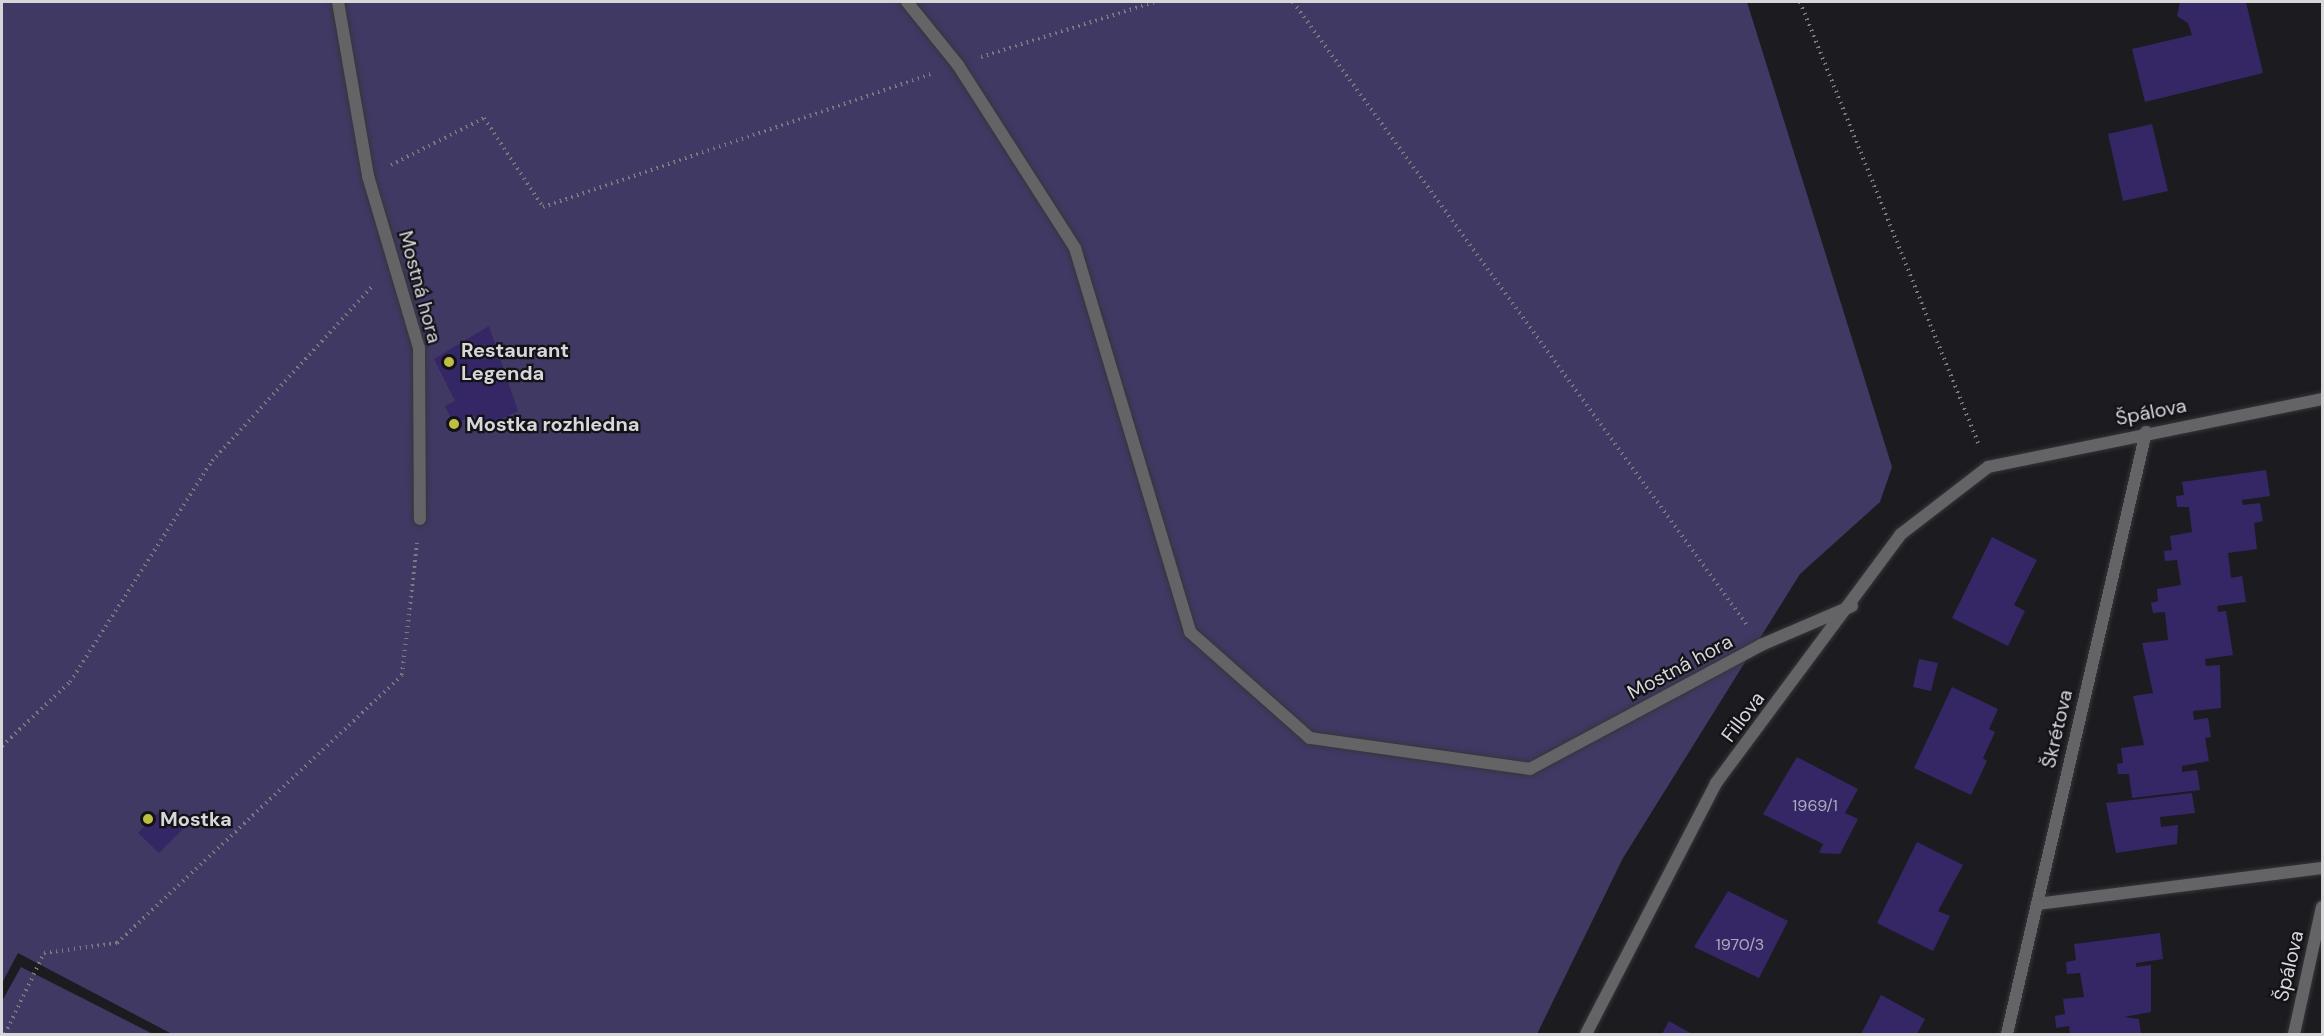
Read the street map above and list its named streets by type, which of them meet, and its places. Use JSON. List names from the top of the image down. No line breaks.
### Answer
{"streets":{"street":["Mostná hora","Špálova","Fillova","Škrétova"]},"crossings":[["Mostná hora","Fillova"],["Špálova","Fillova"],["Špálova","Škrétova"]],"places":["Restaurant Legenda","Mostka rozhledna","Mostka"],"house_numbers":["1969/1","1970/3"]}
